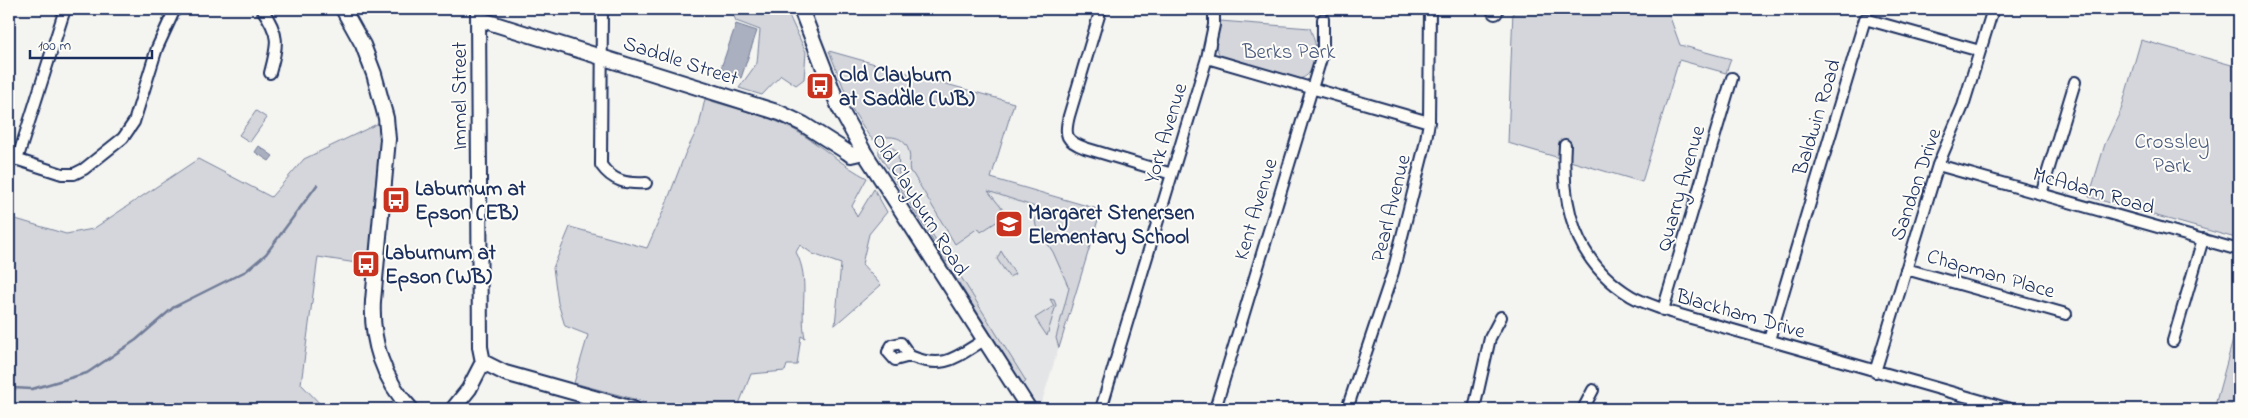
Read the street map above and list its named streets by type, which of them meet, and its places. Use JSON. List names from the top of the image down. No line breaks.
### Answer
{"streets":{"street":["Saddle Street","Immel Street","Baldwin Road","York Avenue","Sandon Drive","Quarry Avenue","McAdam Road","Old Clayburn Road","Pearl Avenue","Kent Avenue","Chapman Place","Blackham Drive"]},"crossings":[["Saddle Street","Immel Street"],["Saddle Street","Old Clayburn Road"],["Baldwin Road","Sandon Drive"],["Baldwin Road","Blackham Drive"],["Sandon Drive","McAdam Road"],["Sandon Drive","Chapman Place"],["Sandon Drive","Blackham Drive"],["Quarry Avenue","Blackham Drive"]],"parks":["Berks Park","Crossley Park"],"places":{"bus stop":["Old Clayburn at Saddle (WB)","Laburnum at Epson (EB)","Laburnum at Epson (WB)"],"school or university":["Margaret Stenersen Elementary School"]},"scale_bar":"100 m"}
